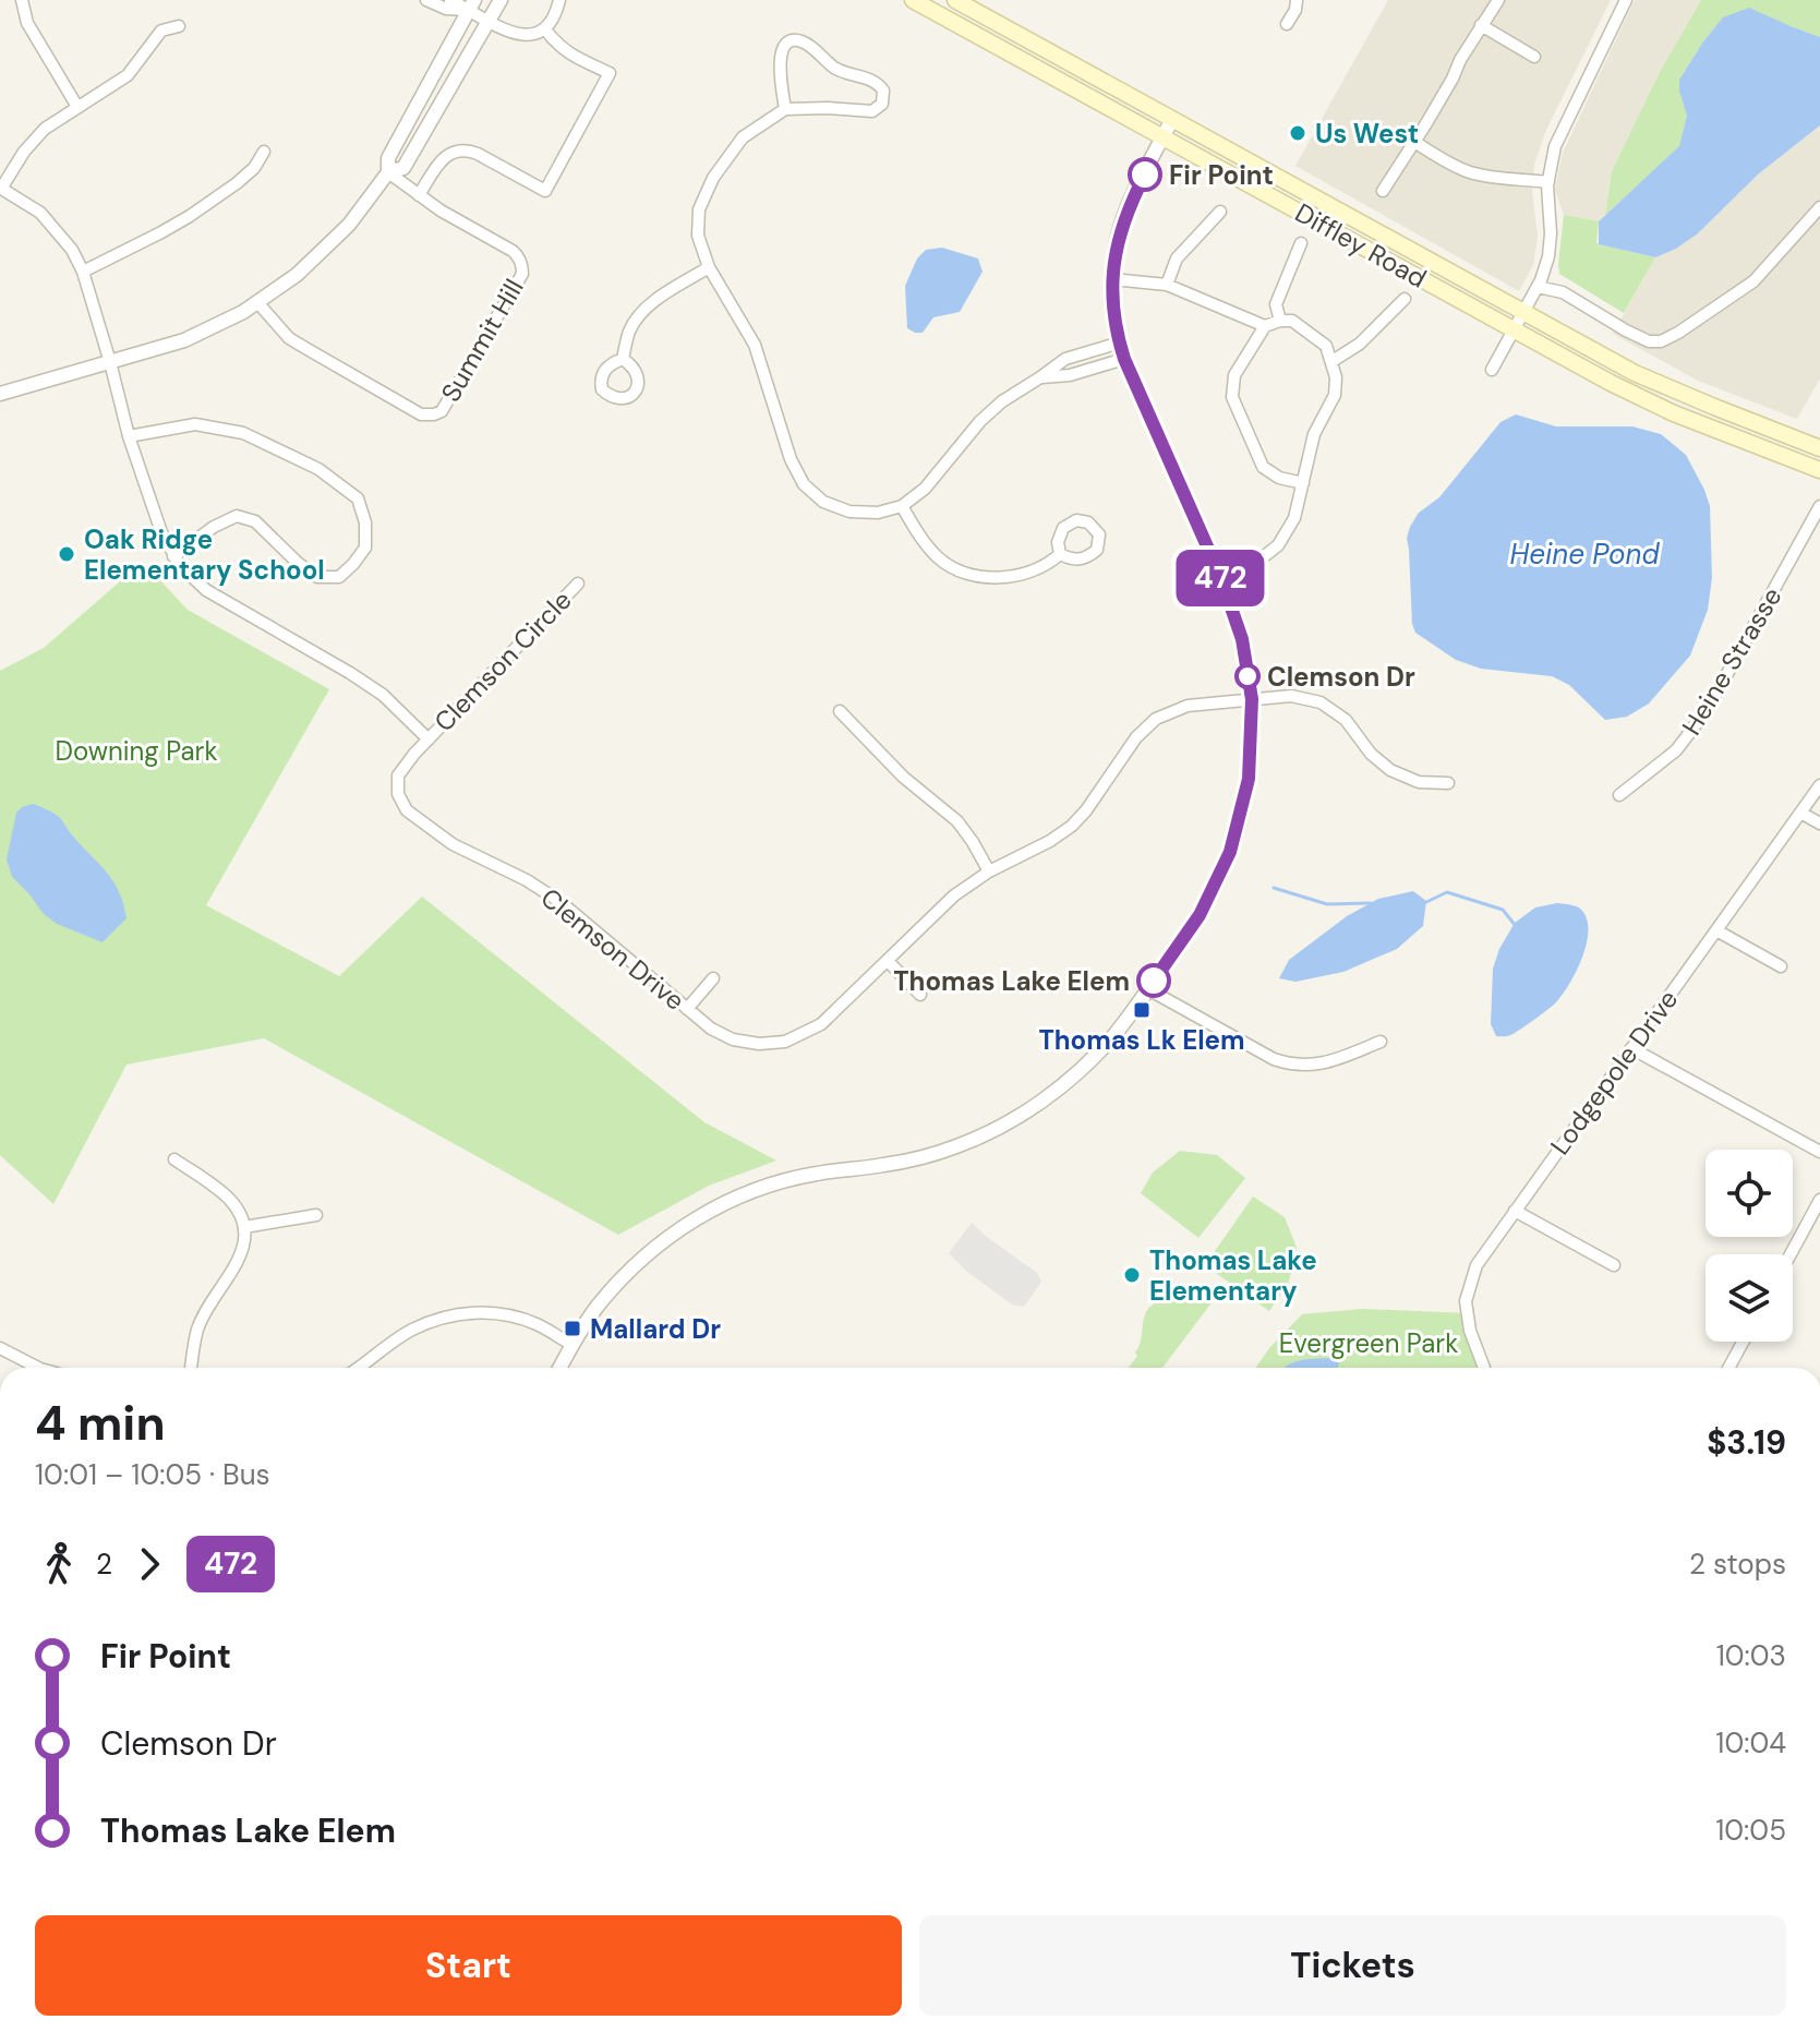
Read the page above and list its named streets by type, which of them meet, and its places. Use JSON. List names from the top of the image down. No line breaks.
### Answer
{"streets":{"main road":["Diffley Road"],"street":["Summit Hill","Clemson Circle","Heine Strasse","Clemson Drive","Lodgepole Drive"]},"crossings":[["Clemson Circle","Clemson Drive"]],"water":["Heine Pond"],"parks":["Downing Park","Evergreen Park"],"places":{"other":["Us West","Fir Point","Oak Ridge Elementary School","Clemson Dr","Thomas Lake Elem","Thomas Lake Elementary"],"transit":["Thomas Lk Elem","Mallard Dr"]},"lines":["bus line 472"],"page":{"on_map":"472","heading":["4 min","10:01 – 10:05 · Bus","$3.19"],"legs":["2","472","2 stops"],"list":[{"name":"Fir Point","value":"10:03"},{"name":"Clemson Dr","value":"10:04"},{"name":"Thomas Lake Elem","value":"10:05"}],"buttons":["Start","Tickets"]}}
